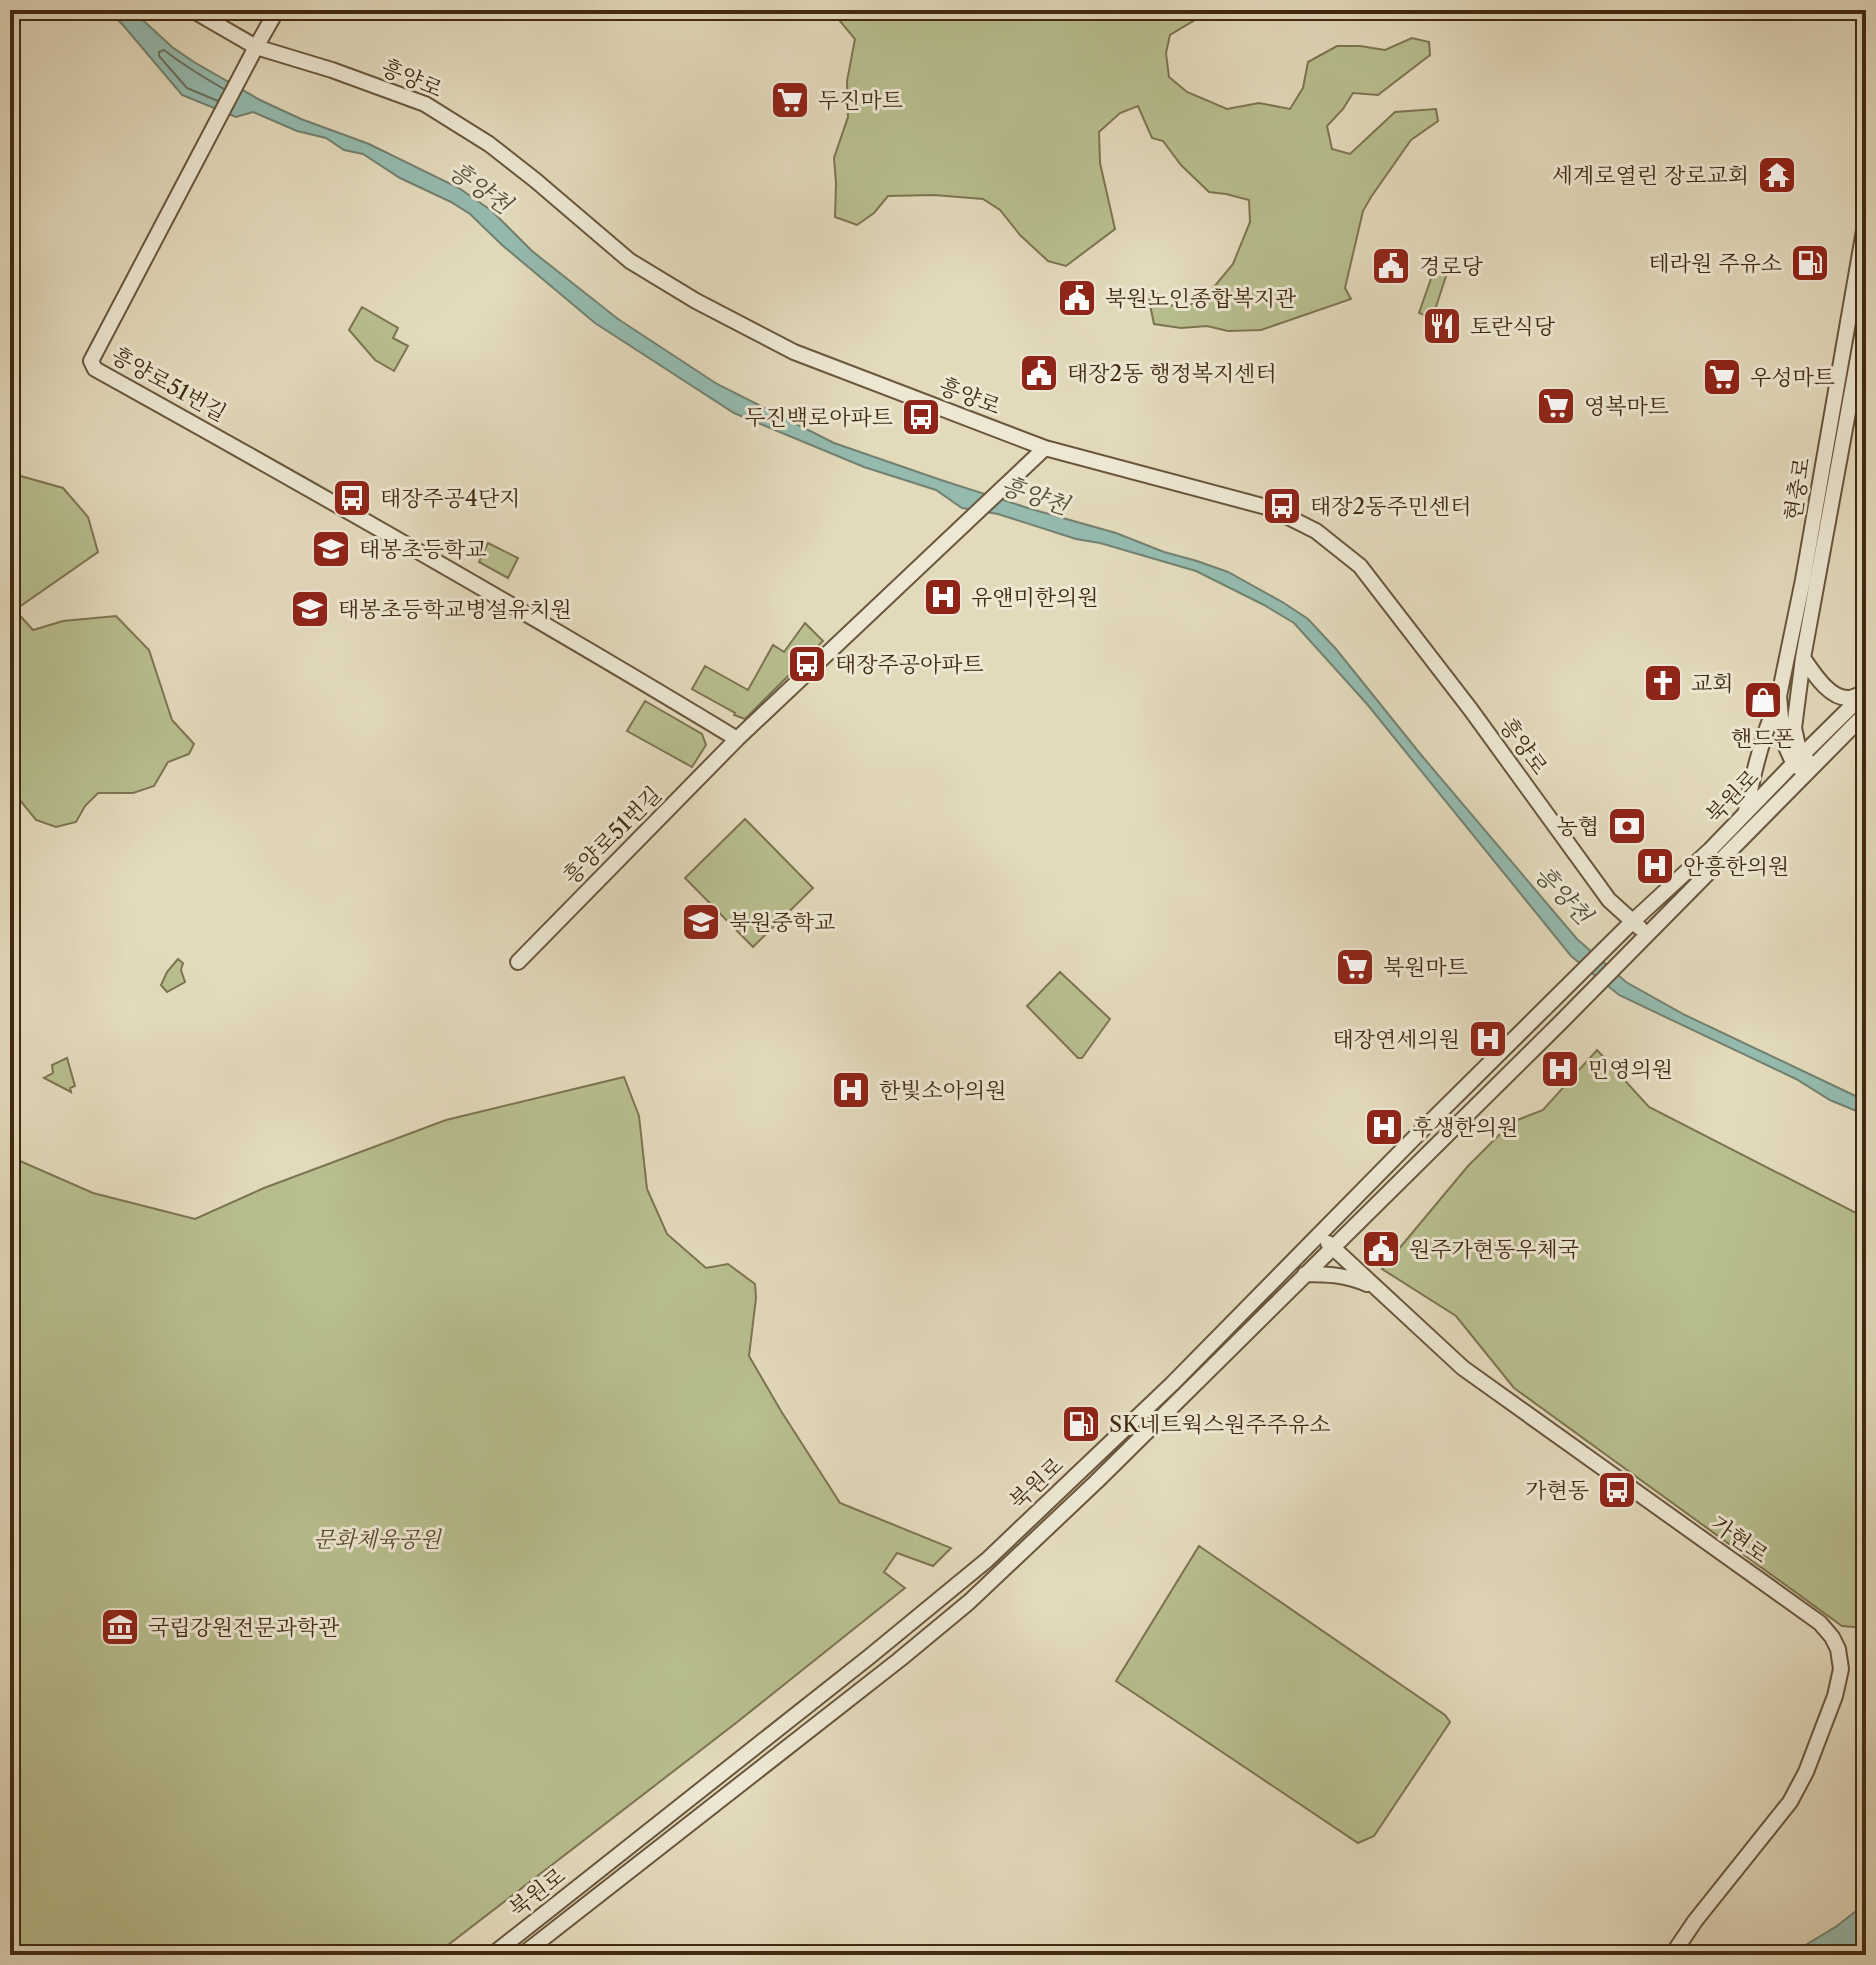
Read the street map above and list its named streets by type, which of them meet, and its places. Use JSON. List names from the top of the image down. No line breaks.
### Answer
{"streets":{"street":["흥양로","흥양로51번길","현충로","북원로","가현로"]},"crossings":[["흥양로","흥양로51번길"],["흥양로","북원로"],["현충로","북원로"],["북원로","가현로"]],"water":["흥양천"],"parks":["문화체육공원"],"places":{"supermarket":["두진마트","우성마트","영복마트","북원마트"],"temple":["세계로열린 장로교회"],"fuel station":["테라원 주유소","SK네트웍스원주주유소"],"public building":["경로당","북원노인종합복지관","태장2동 행정복지센터","원주가현동우체국"],"restaurant":["토란식당"],"bus stop":["두진백로아파트","태장주공4단지","태장2동주민센터","태장주공아파트","가현동"],"school or university":["태봉초등학교","태봉초등학교병설유치원","북원중학교"],"hospital":["유앤미한의원","안흥한의원","태장연세의원","민영의원","한빛소아의원","후생한의원"],"church":["교회"],"shop":["핸드폰"],"bank":["농협"],"museum":["국립강원전문과학관"]}}
